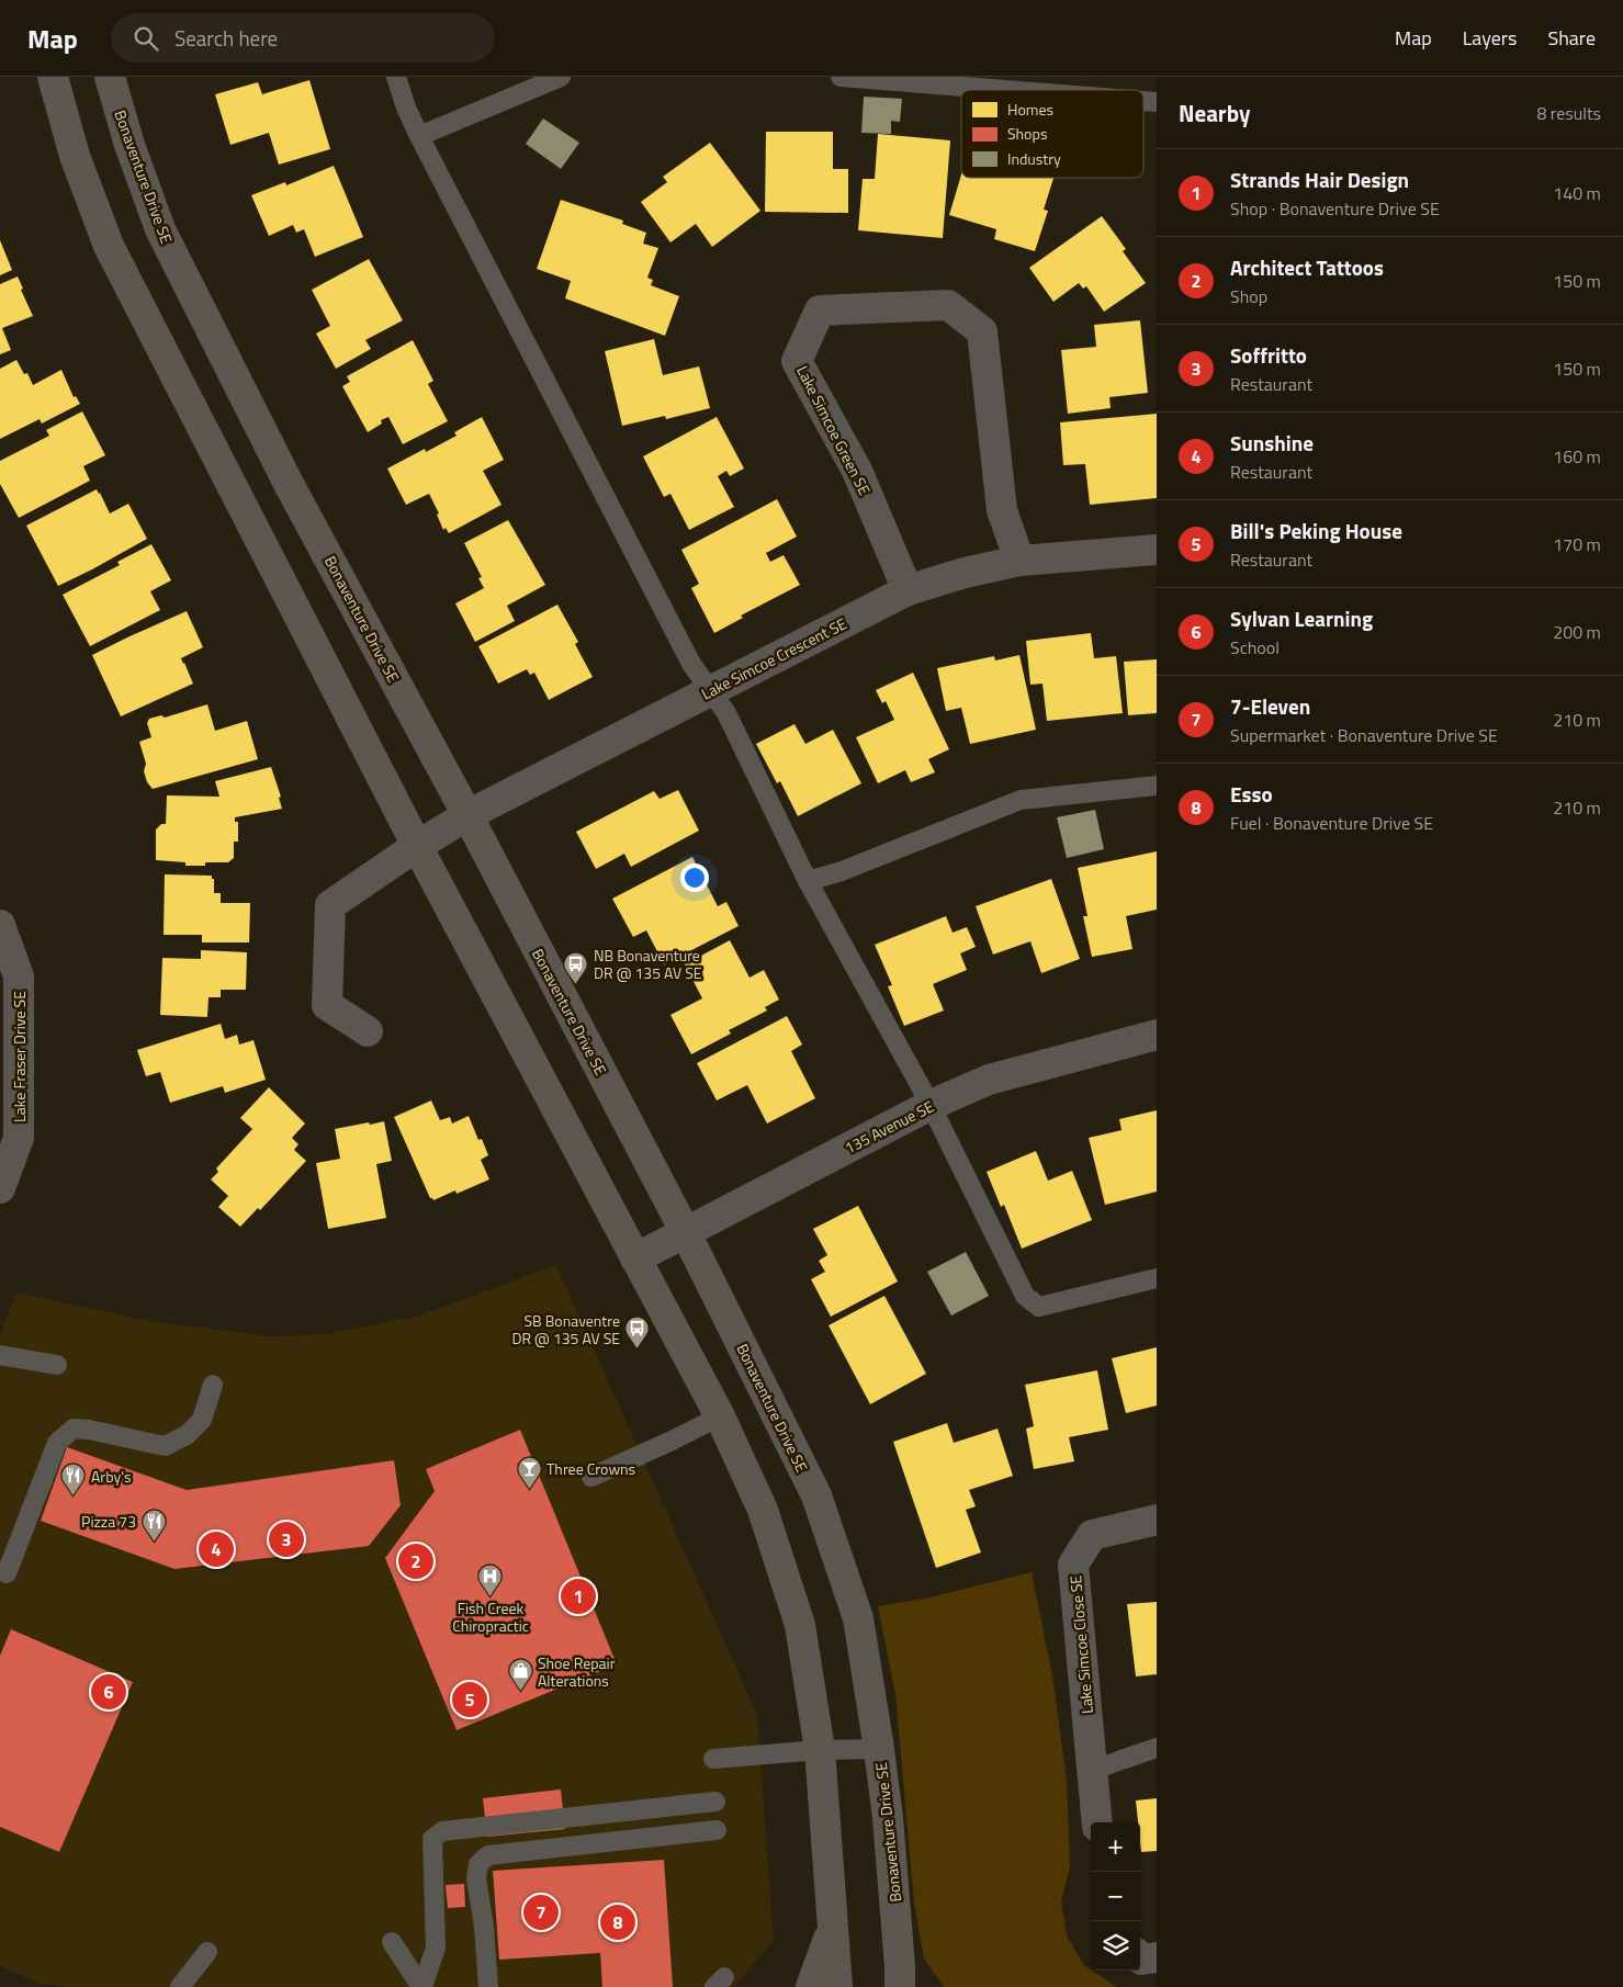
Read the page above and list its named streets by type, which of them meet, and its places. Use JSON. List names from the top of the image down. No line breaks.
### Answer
{"streets":{"street":["Bonaventure Drive SE","Lake Simcoe Green SE","Lake Simcoe Crescent SE","Lake Fraser Drive SE","135 Avenue SE","Lake Simcoe Close SE"]},"crossings":[["Bonaventure Drive SE","Lake Simcoe Crescent SE"],["Bonaventure Drive SE","135 Avenue SE"],["Lake Simcoe Green SE","Lake Simcoe Crescent SE"]],"places":{"bus stop":["NB Bonaventure DR @ 135 AV SE","SB Bonaventre DR @ 135 AV SE"],"bar":["Three Crowns"],"restaurant":["Arby's","Pizza 73"],"hospital":["Fish Creek Chiropractic"],"shop":["Shoe Repair Alterations"]},"legend":["Homes","Shops","Industry"],"page":{"header":"Map","search":"Search here","nav":["Map","Layers","Share"],"heading":["Nearby","8 results"],"list":[{"mark":"1","name":"Strands Hair Design","note":"Shop · Bonaventure Drive SE","value":"140 m"},{"mark":"2","name":"Architect Tattoos","note":"Shop","value":"150 m"},{"mark":"3","name":"Soffritto","note":"Restaurant","value":"150 m"},{"mark":"4","name":"Sunshine","note":"Restaurant","value":"160 m"},{"mark":"5","name":"Bill's Peking House","note":"Restaurant","value":"170 m"},{"mark":"6","name":"Sylvan Learning","note":"School","value":"200 m"},{"mark":"7","name":"7-Eleven","note":"Supermarket · Bonaventure Drive SE","value":"210 m"},{"mark":"8","name":"Esso","note":"Fuel · Bonaventure Drive SE","value":"210 m"}],"pins":["3","4","2","1","6","5","7","8"],"map_buttons":["+","−"]}}
